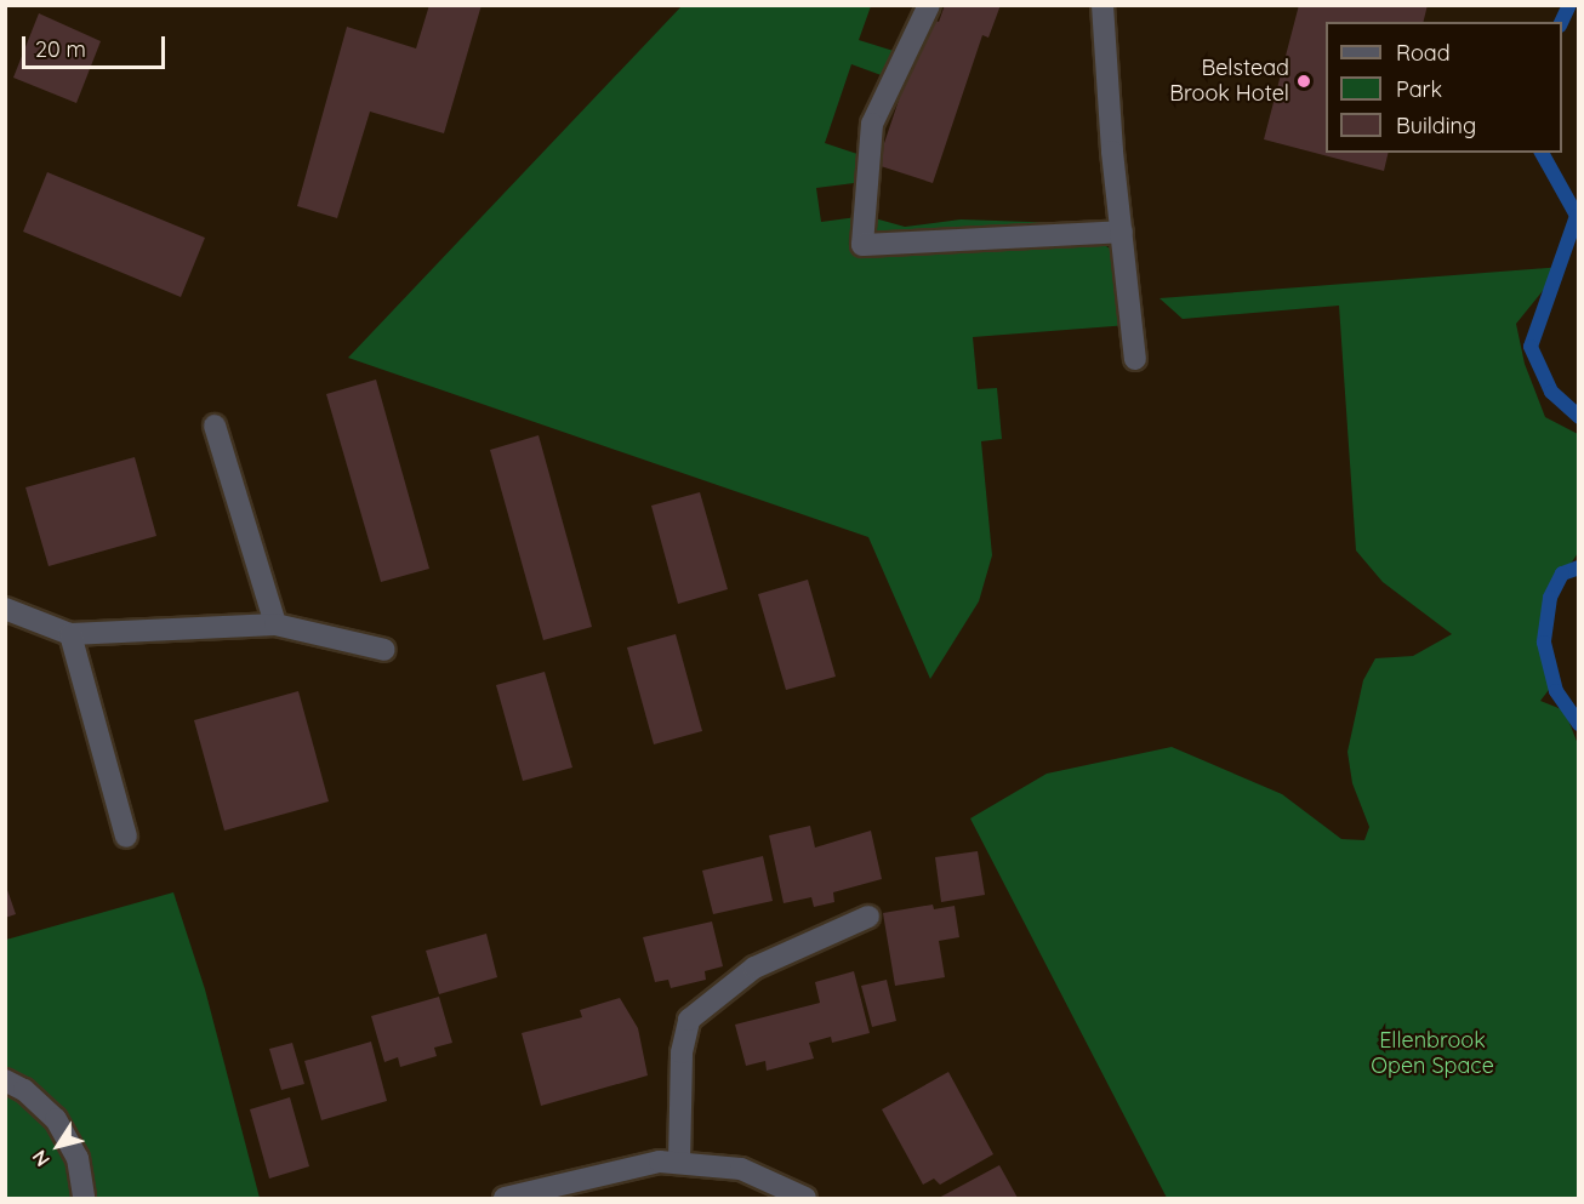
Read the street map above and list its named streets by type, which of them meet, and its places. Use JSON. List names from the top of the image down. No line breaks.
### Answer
{"parks":["Ellenbrook Open Space"],"places":["Belstead Brook Hotel"],"legend":["Road","Park","Building"],"scale_bar":"20 m","north":"bottom left"}
